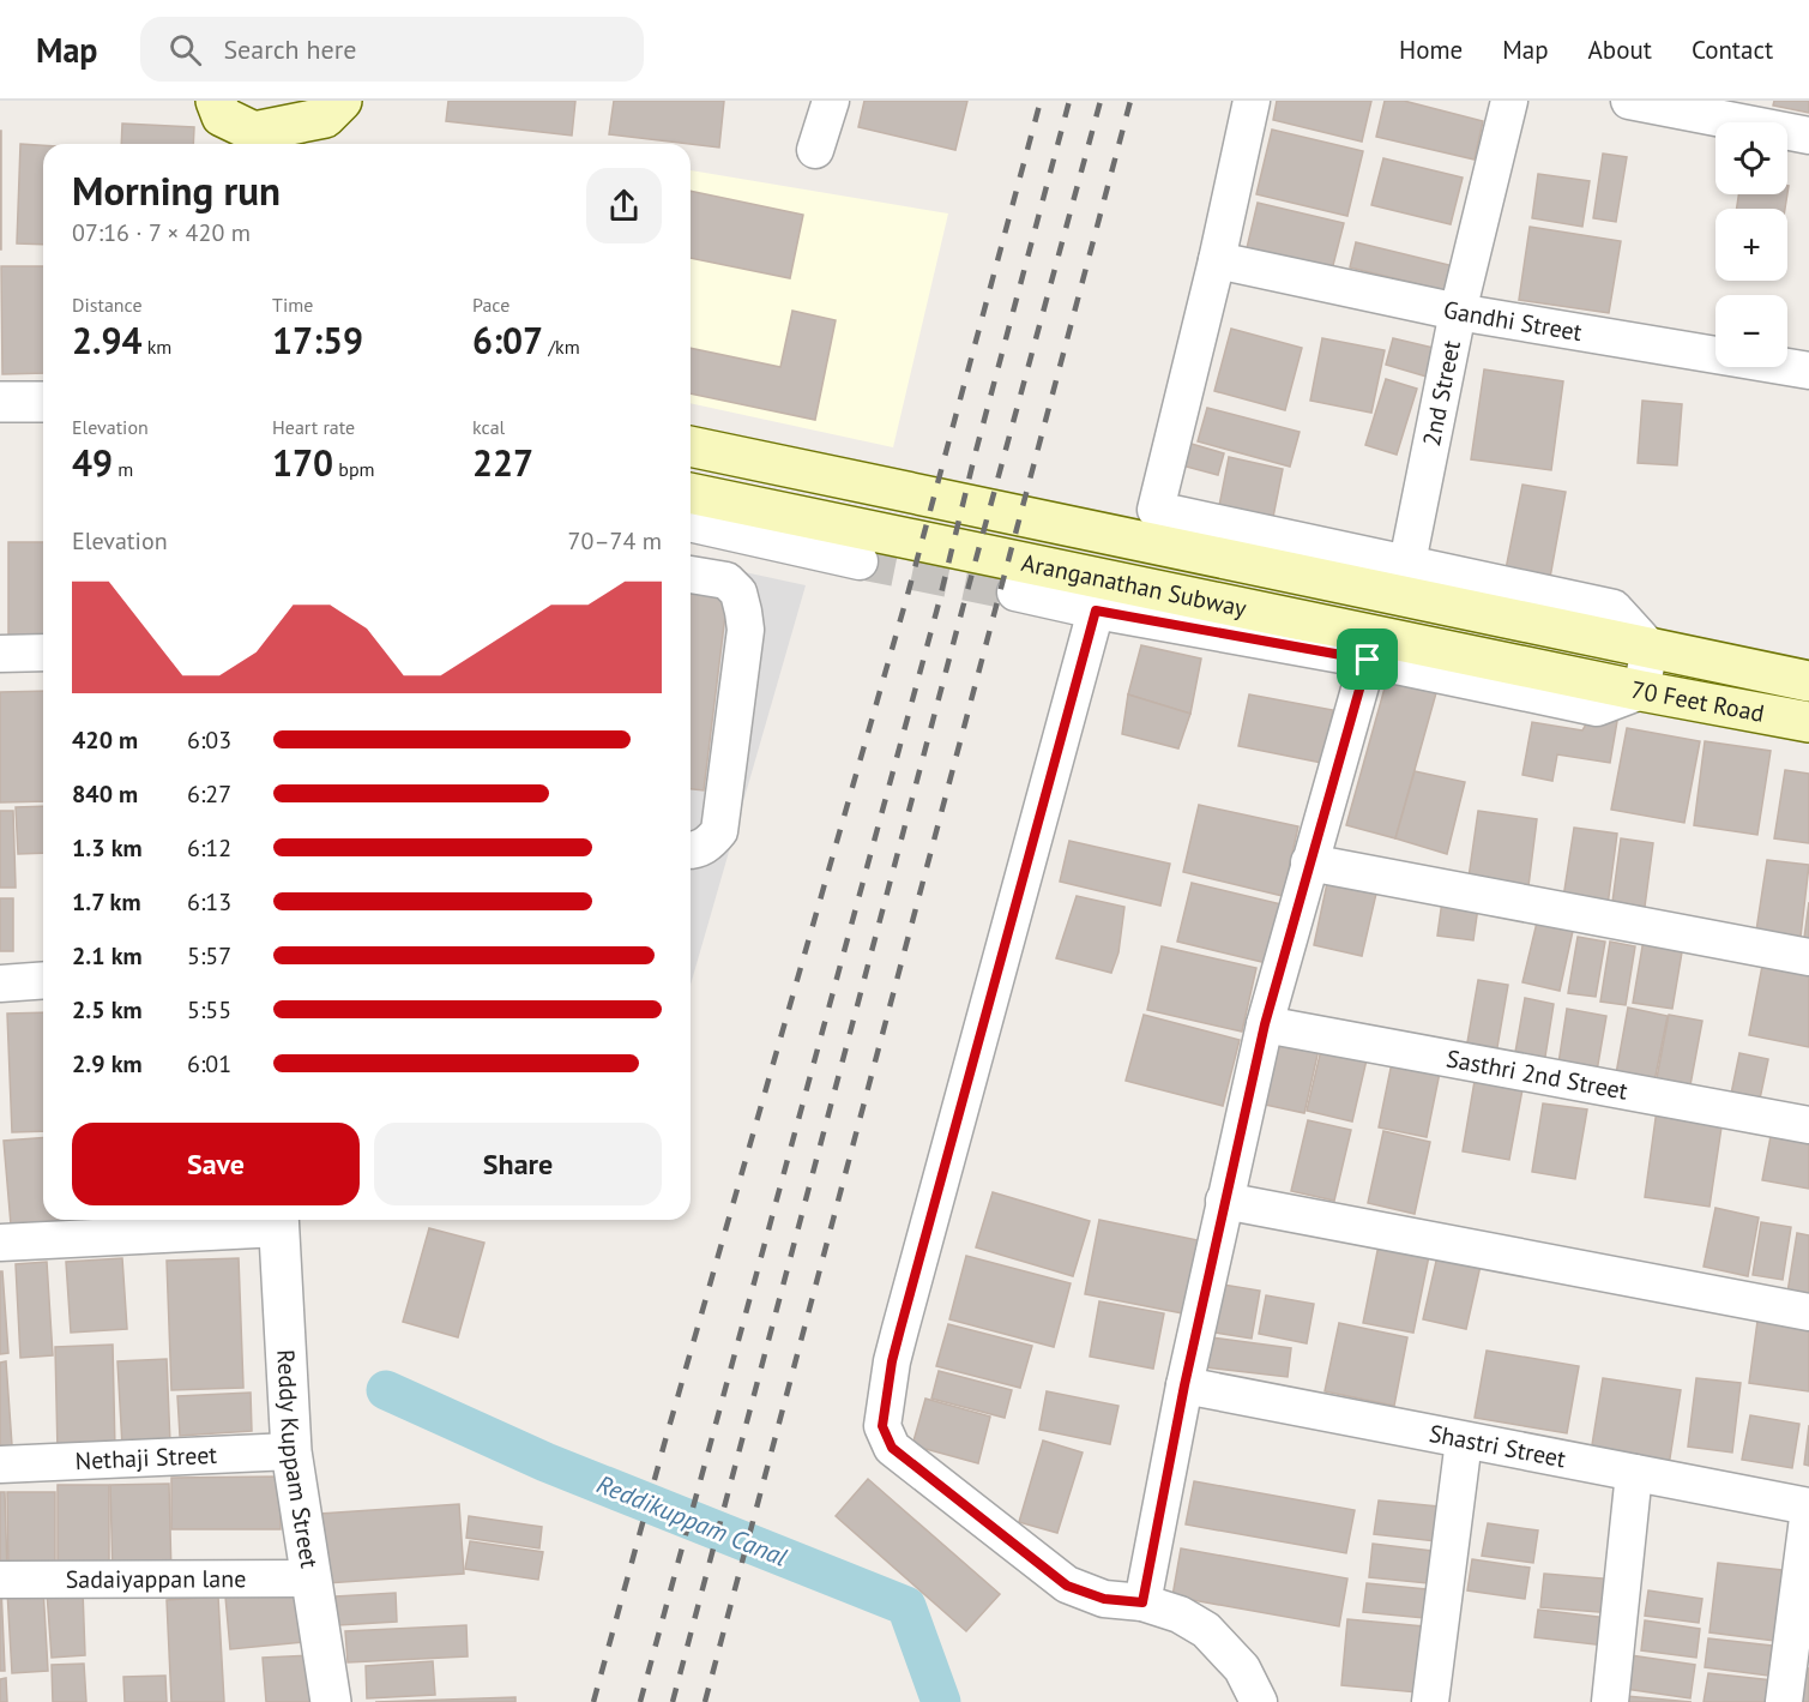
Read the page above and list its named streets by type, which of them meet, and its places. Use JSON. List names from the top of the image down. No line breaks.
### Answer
{"streets":{"main road":["Aranganathan Subway","70 Feet Road"],"street":["Gandhi Street","2nd Street","Sasthri 2nd Street","Shastri Street","Nethaji Street","Reddy Kuppam Street","Sadaiyappan lane"]},"crossings":[["Gandhi Street","2nd Street"],["Aranganathan Subway","70 Feet Road"],["Nethaji Street","Reddy Kuppam Street"],["Reddy Kuppam Street","Sadaiyappan lane"]],"water":["Reddikuppam Canal"],"page":{"header":"Map","search":"Search here","nav":["Home","Map","About","Contact"],"map_buttons":["+","−"],"heading":["Morning run","07:16 · 7 × 420 m"],"stats":[["Distance","2.94 km"],["Time","17:59"],["Pace","6:07 /km"],["Elevation","49 m"],["Heart rate","170 bpm"],["kcal","227"]],"chart":["Elevation","70–74 m"],"list":[{"name":"420 m","note":"6:03"},{"name":"840 m","note":"6:27"},{"name":"1.3 km","note":"6:12"},{"name":"1.7 km","note":"6:13"},{"name":"2.1 km","note":"5:57"},{"name":"2.5 km","note":"5:55"},{"name":"2.9 km","note":"6:01"}],"buttons":["Save","Share"]}}
